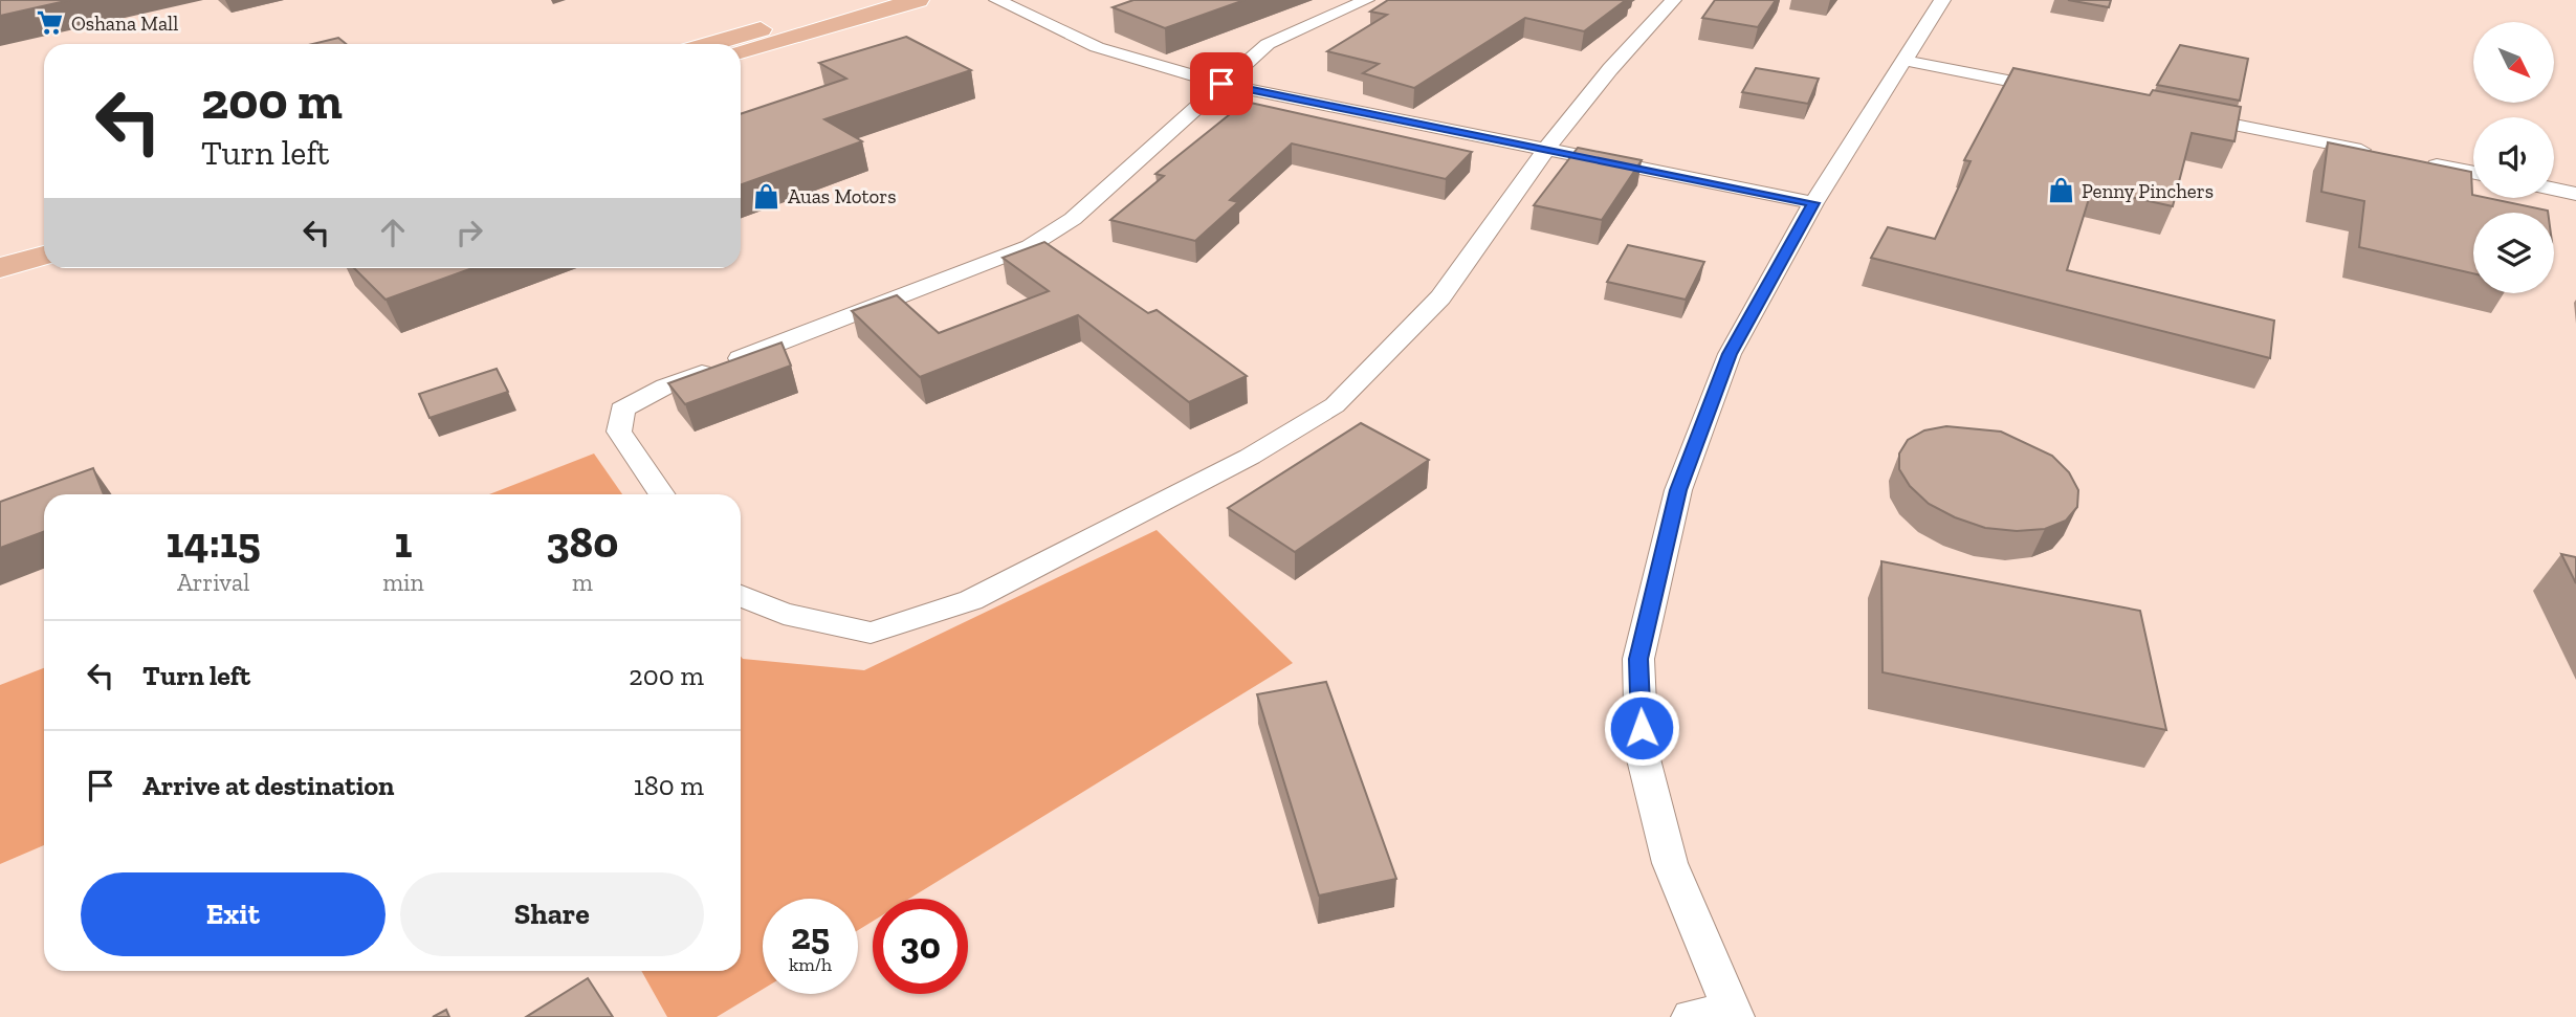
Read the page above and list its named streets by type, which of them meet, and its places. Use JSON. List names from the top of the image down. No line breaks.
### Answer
{"places":{"supermarket":["Oshana Mall"],"shop":["Penny Pinchers","Auas Motors"]},"north":"bottom right","page":{"turn":["200 m","Turn left"],"eta":["14:15","Arrival","1","min","380","m"],"list":[{"name":"Turn left","value":"200 m"},{"name":"Arrive at destination","value":"180 m"}],"buttons":["Exit","Share"],"speed":"25 km/h","limit":"30"}}
